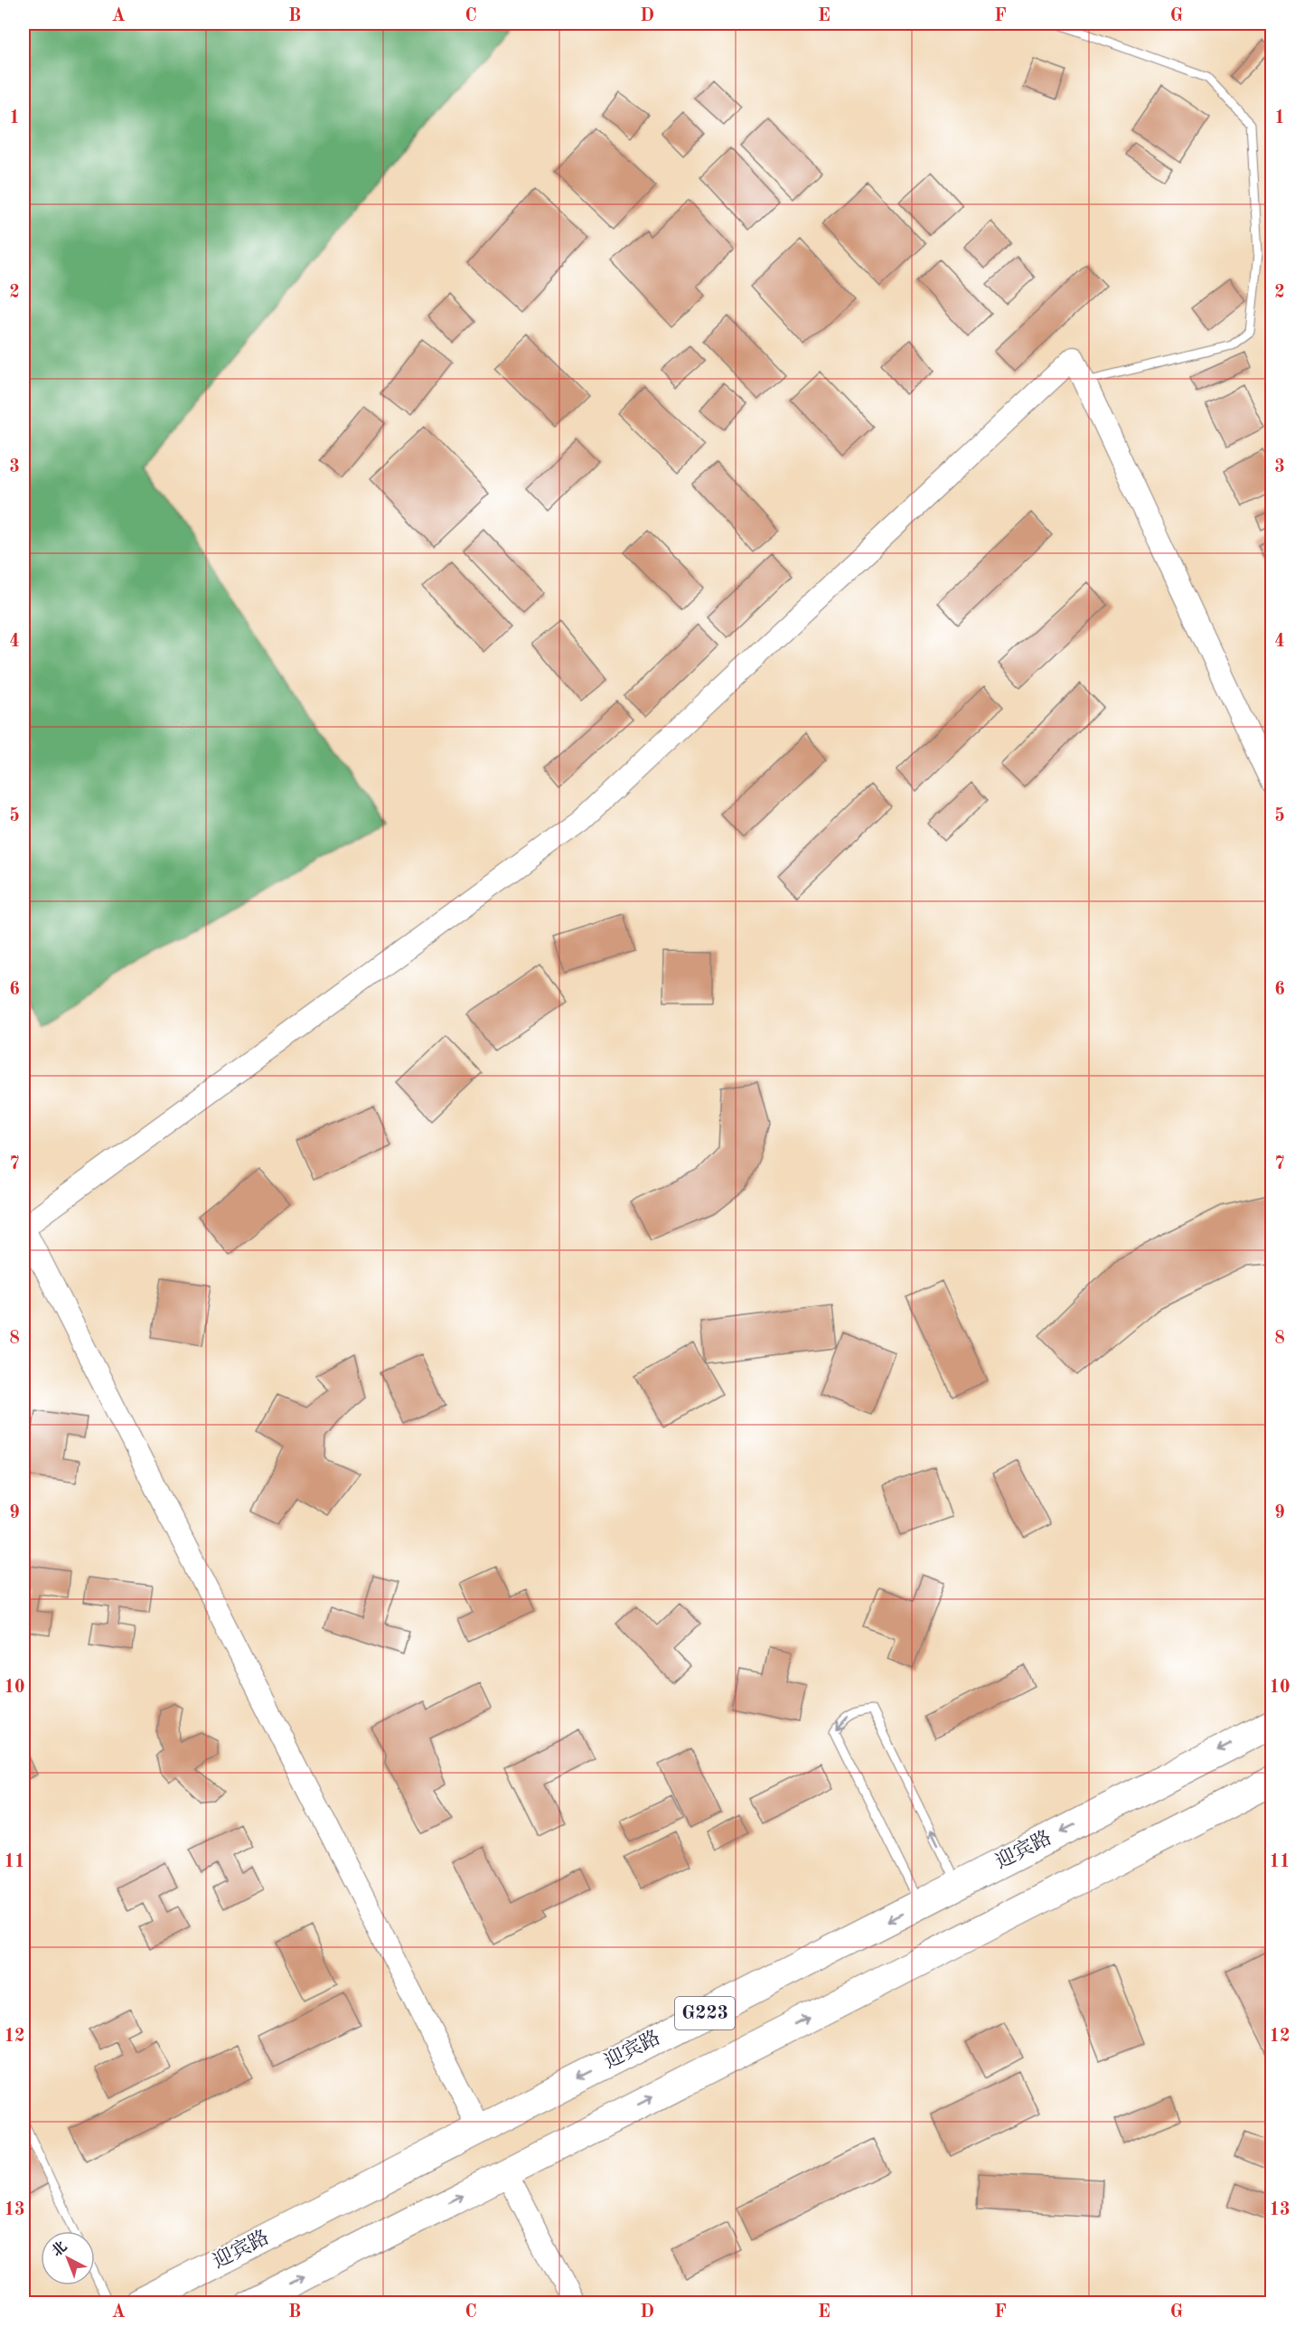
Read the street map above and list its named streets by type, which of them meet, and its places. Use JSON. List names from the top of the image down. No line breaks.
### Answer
{"streets":{"highway":["迎宾路","G223"]},"north":"top left","grid":{"columns":["A","B","C","D","E","F","G"],"rows":["1","2","3","4","5","6","7","8","9","10","11","12","13"]}}
